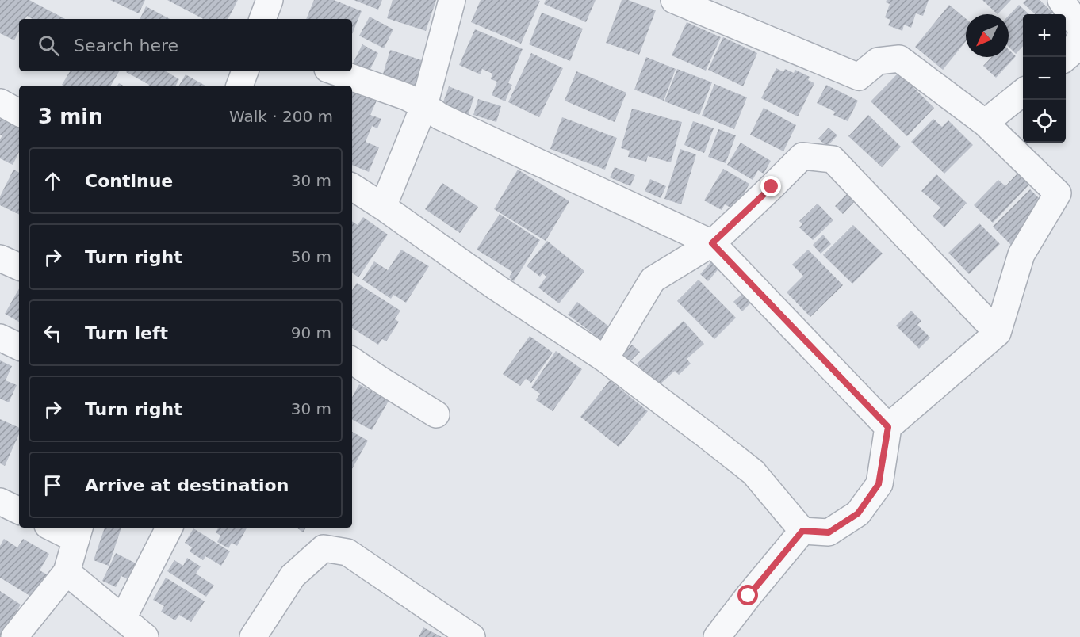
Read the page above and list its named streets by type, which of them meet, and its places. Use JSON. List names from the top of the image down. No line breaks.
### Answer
{"north":"bottom left","page":{"map_buttons":["+","−"],"search":"Search here","heading":["3 min","Walk · 200 m"],"list":[["Continue","30 m"],["Turn right","50 m"],["Turn left","90 m"],["Turn right","30 m"],"Arrive at destination"]}}
